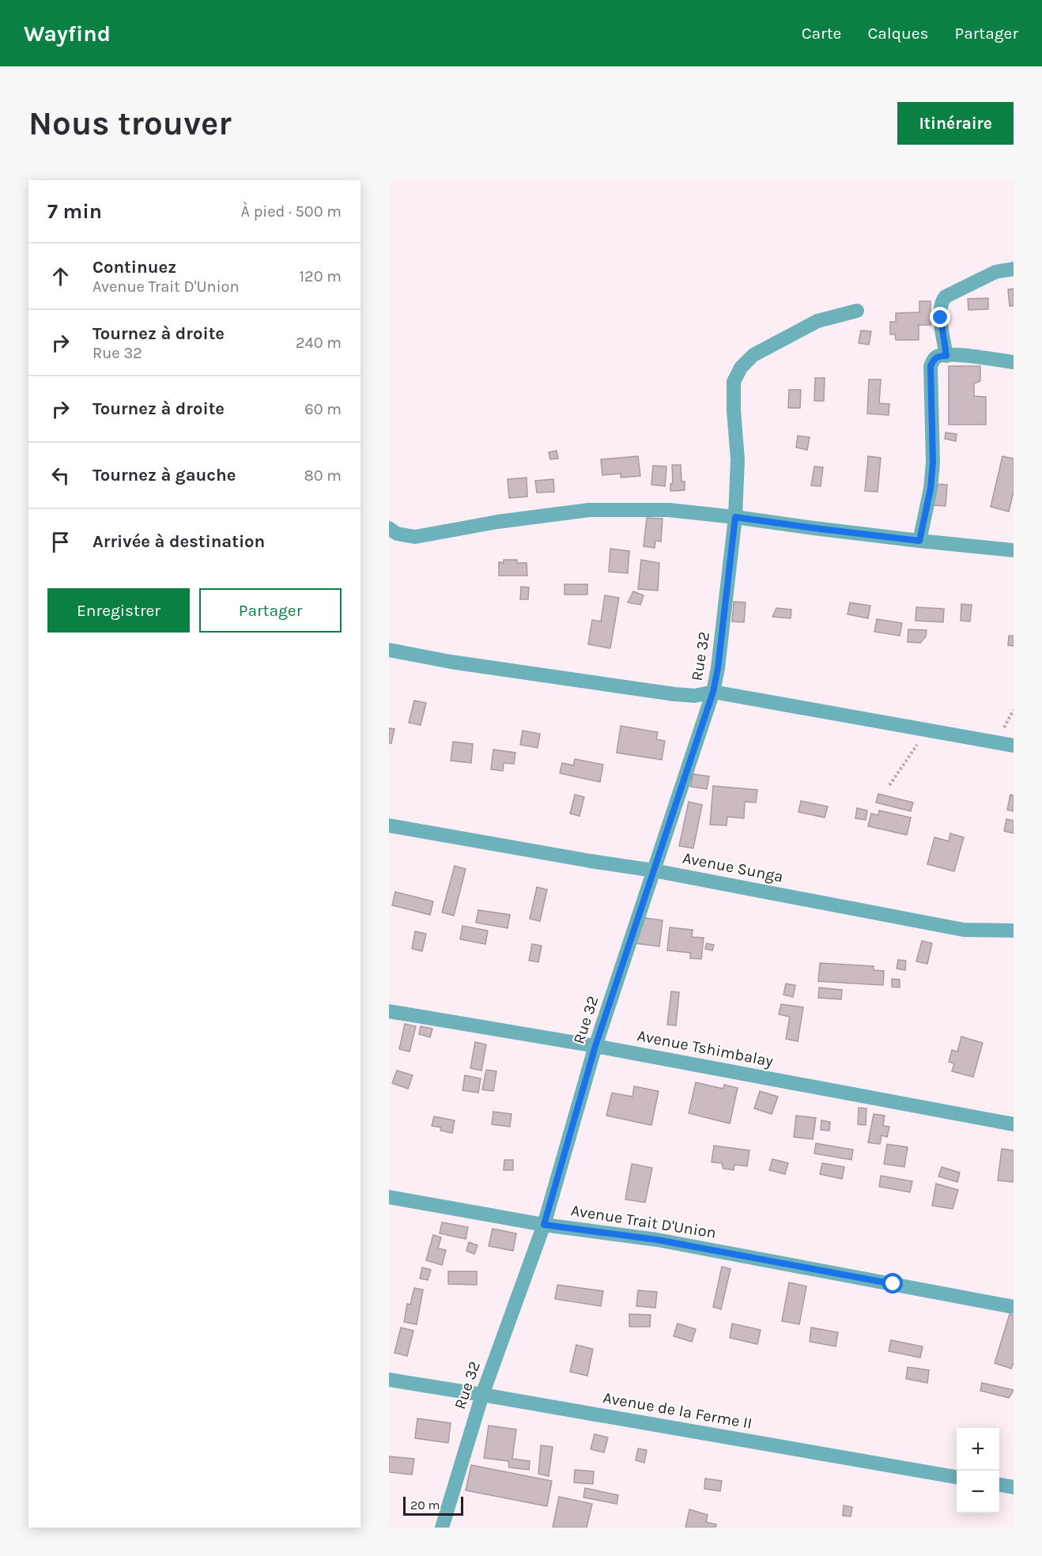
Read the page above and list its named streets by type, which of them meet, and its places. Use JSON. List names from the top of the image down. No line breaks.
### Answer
{"streets":{"street":["Rue 32","Avenue Sunga","Avenue Tshimbalay","Avenue Trait D'Union","Avenue de la Ferme II"]},"crossings":[["Rue 32","Avenue Sunga"],["Rue 32","Avenue Tshimbalay"],["Rue 32","Avenue Trait D'Union"],["Rue 32","Avenue de la Ferme II"]],"scale_bar":"20 m","page":{"header":"Wayfind","nav":["Carte","Calques","Partager"],"buttons":["Itinéraire",["Enregistrer","Partager"]],"title":"Nous trouver","heading":["7 min","À pied · 500 m"],"list":[["Continuez","Avenue Trait D'Union","120 m"],["Tournez à droite","Rue 32","240 m"],["Tournez à droite","60 m"],["Tournez à gauche","80 m"],"Arrivée à destination"],"map_buttons":["+","−"],"scale":"20 m"}}
